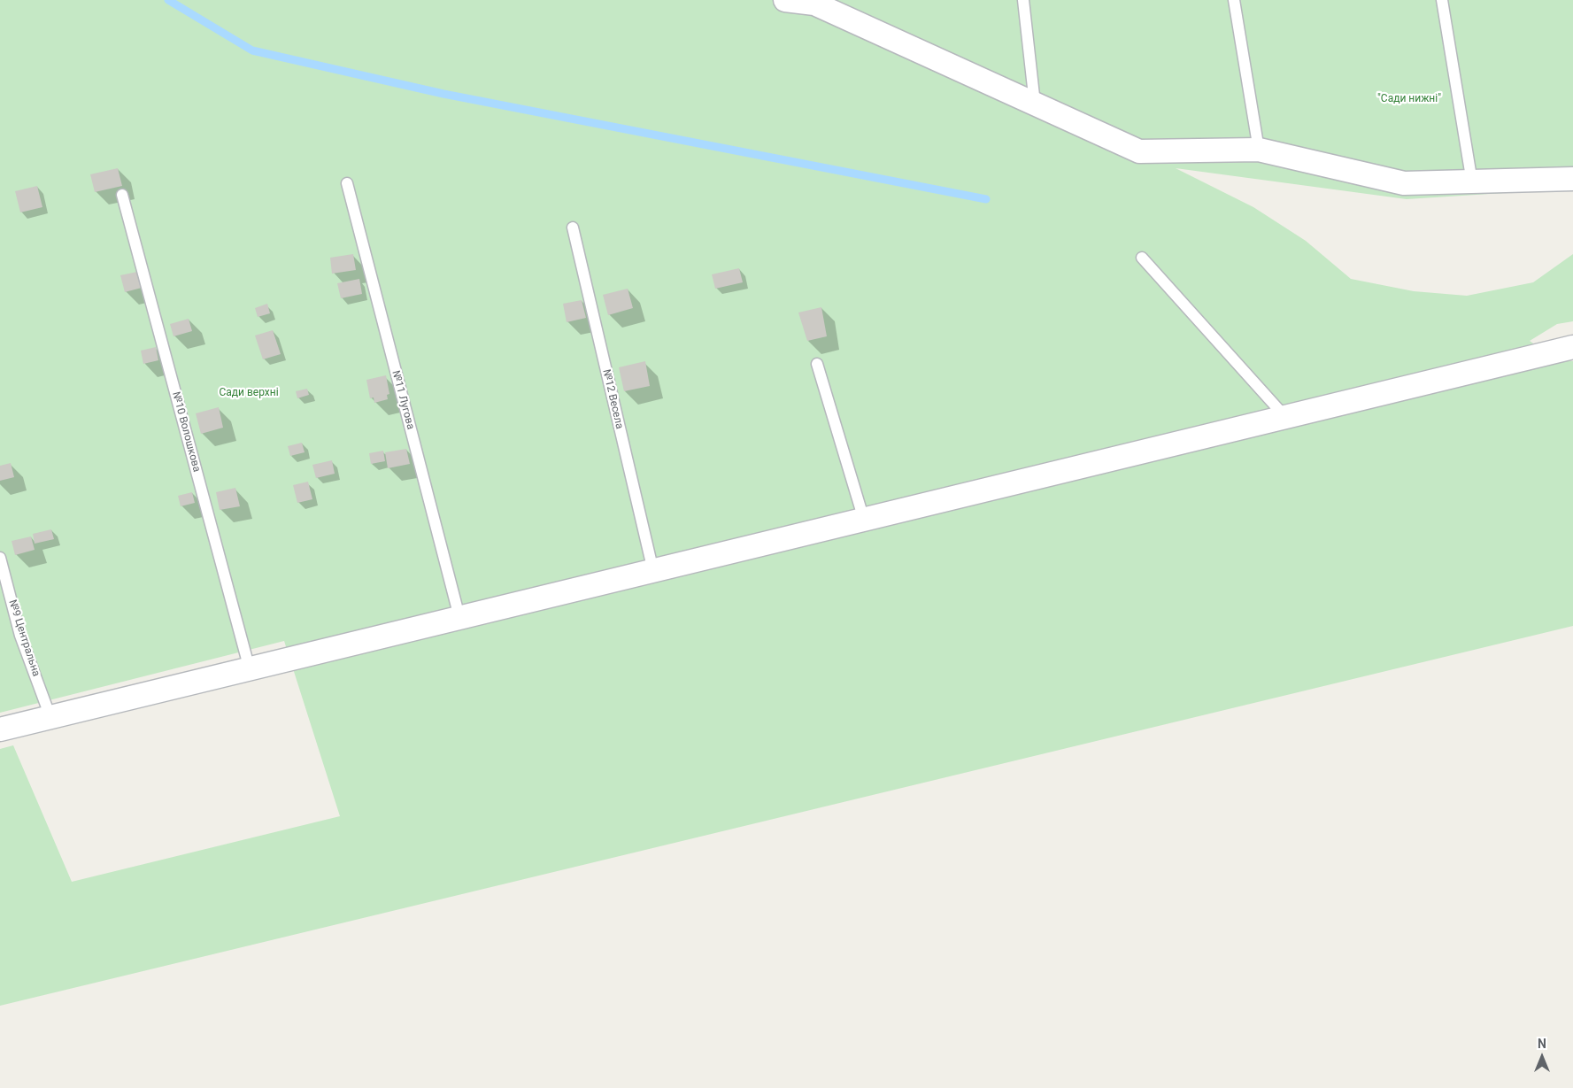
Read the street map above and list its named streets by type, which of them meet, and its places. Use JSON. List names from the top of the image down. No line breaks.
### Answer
{"streets":{"lane":["№12 Весела","№11 Лугова","№10 Волошкова","№9 Центральна"]},"parks":["\"Сади нижні\"","Сади верхні"],"north":"top"}
